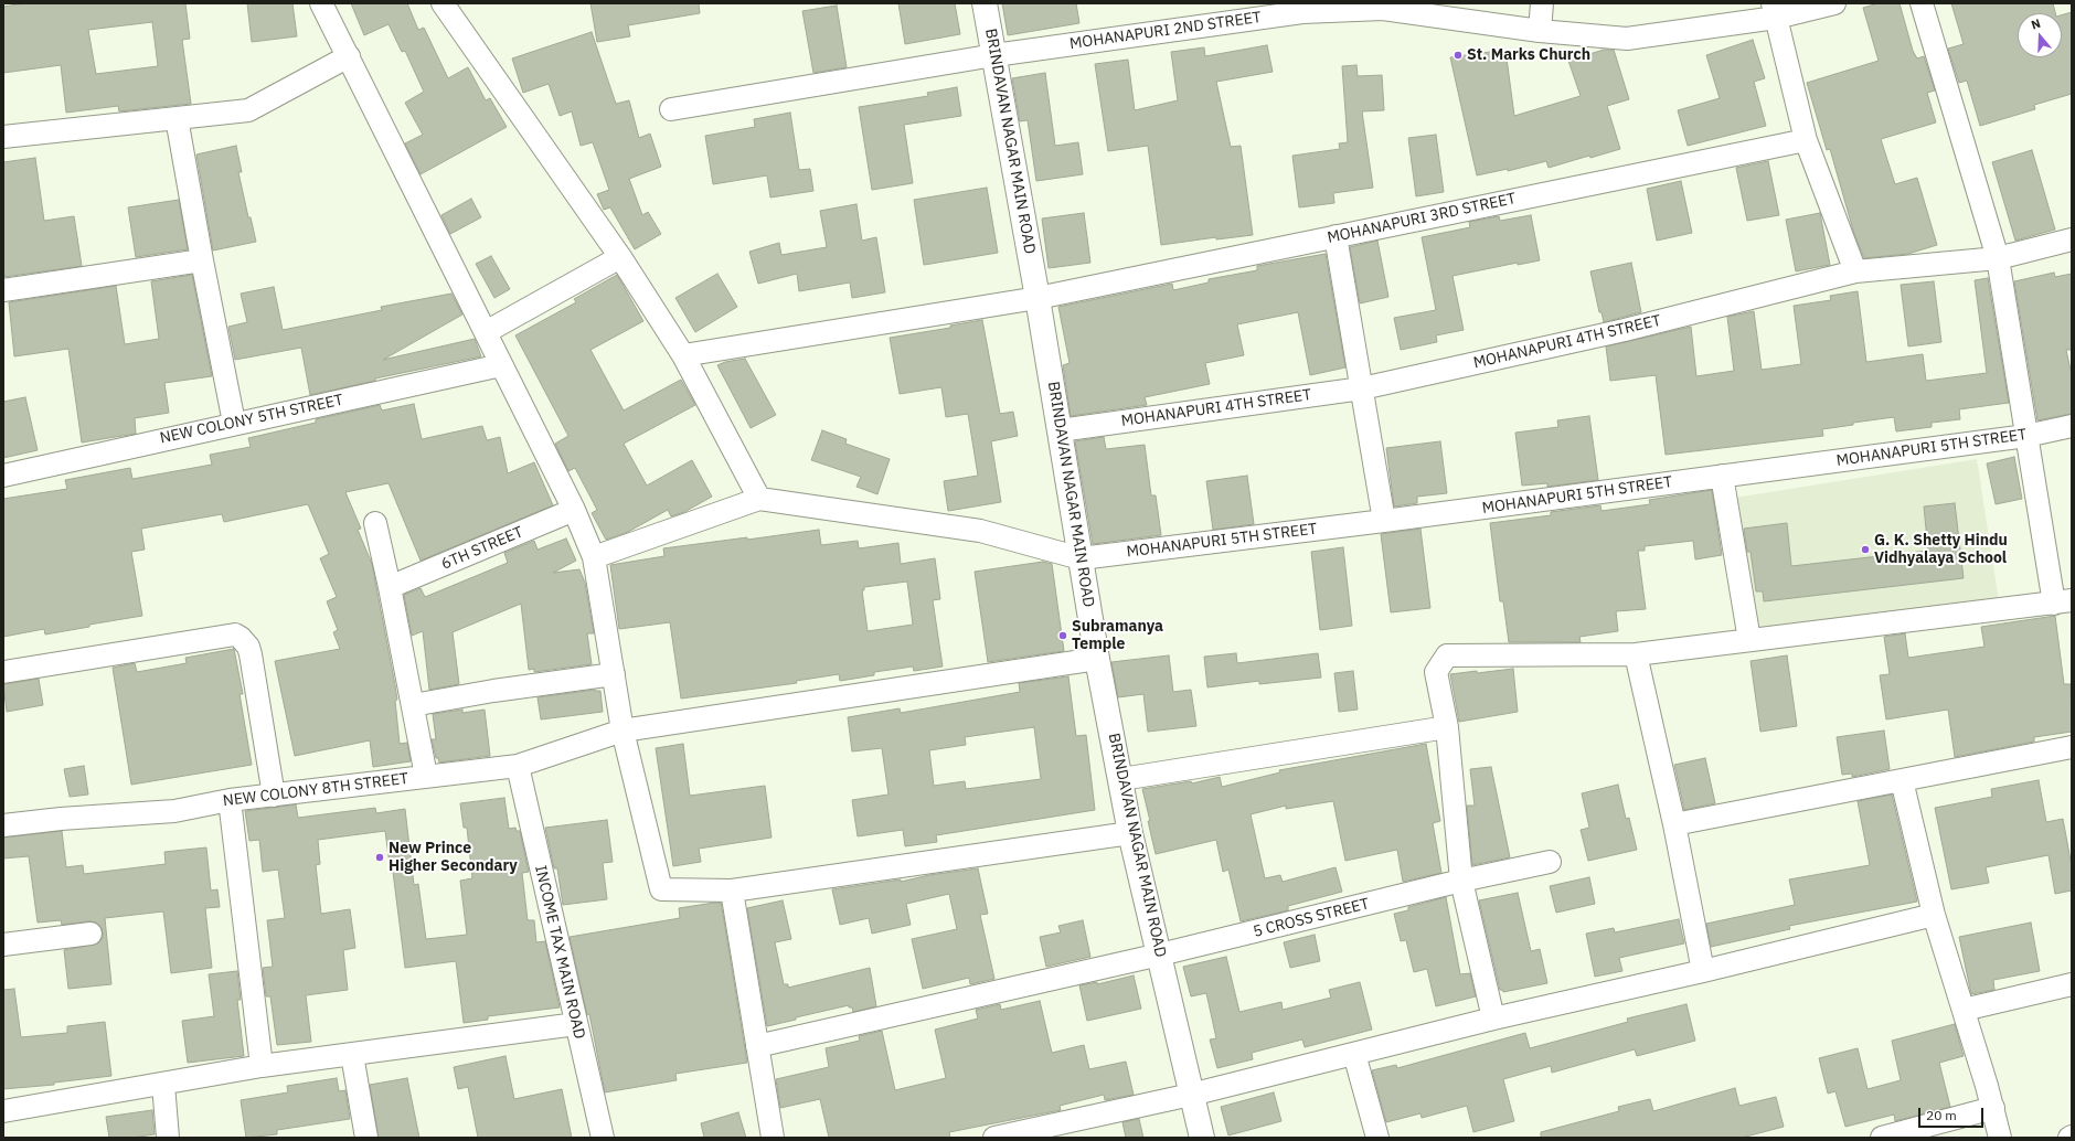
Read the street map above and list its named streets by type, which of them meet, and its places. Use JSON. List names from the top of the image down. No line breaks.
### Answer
{"streets":{"street":["MOHANAPURI 2ND STREET","BRINDAVAN NAGAR MAIN ROAD","MOHANAPURI 3RD STREET","MOHANAPURI 4TH STREET","NEW COLONY 5TH STREET","MOHANAPURI 5TH STREET","6TH STREET","NEW COLONY 8TH STREET","5 CROSS STREET","INCOME TAX MAIN ROAD"]},"crossings":[["MOHANAPURI 2ND STREET","BRINDAVAN NAGAR MAIN ROAD"],["BRINDAVAN NAGAR MAIN ROAD","MOHANAPURI 3RD STREET"],["BRINDAVAN NAGAR MAIN ROAD","MOHANAPURI 4TH STREET"],["BRINDAVAN NAGAR MAIN ROAD","MOHANAPURI 5TH STREET"],["BRINDAVAN NAGAR MAIN ROAD","NEW COLONY 8TH STREET"],["BRINDAVAN NAGAR MAIN ROAD","5 CROSS STREET"],["NEW COLONY 8TH STREET","INCOME TAX MAIN ROAD"]],"places":["St. Marks Church","G. K. Shetty Hindu Vidhyalaya School","Subramanya Temple","New Prince Higher Secondary"],"scale_bar":"20 m","north":"top"}
